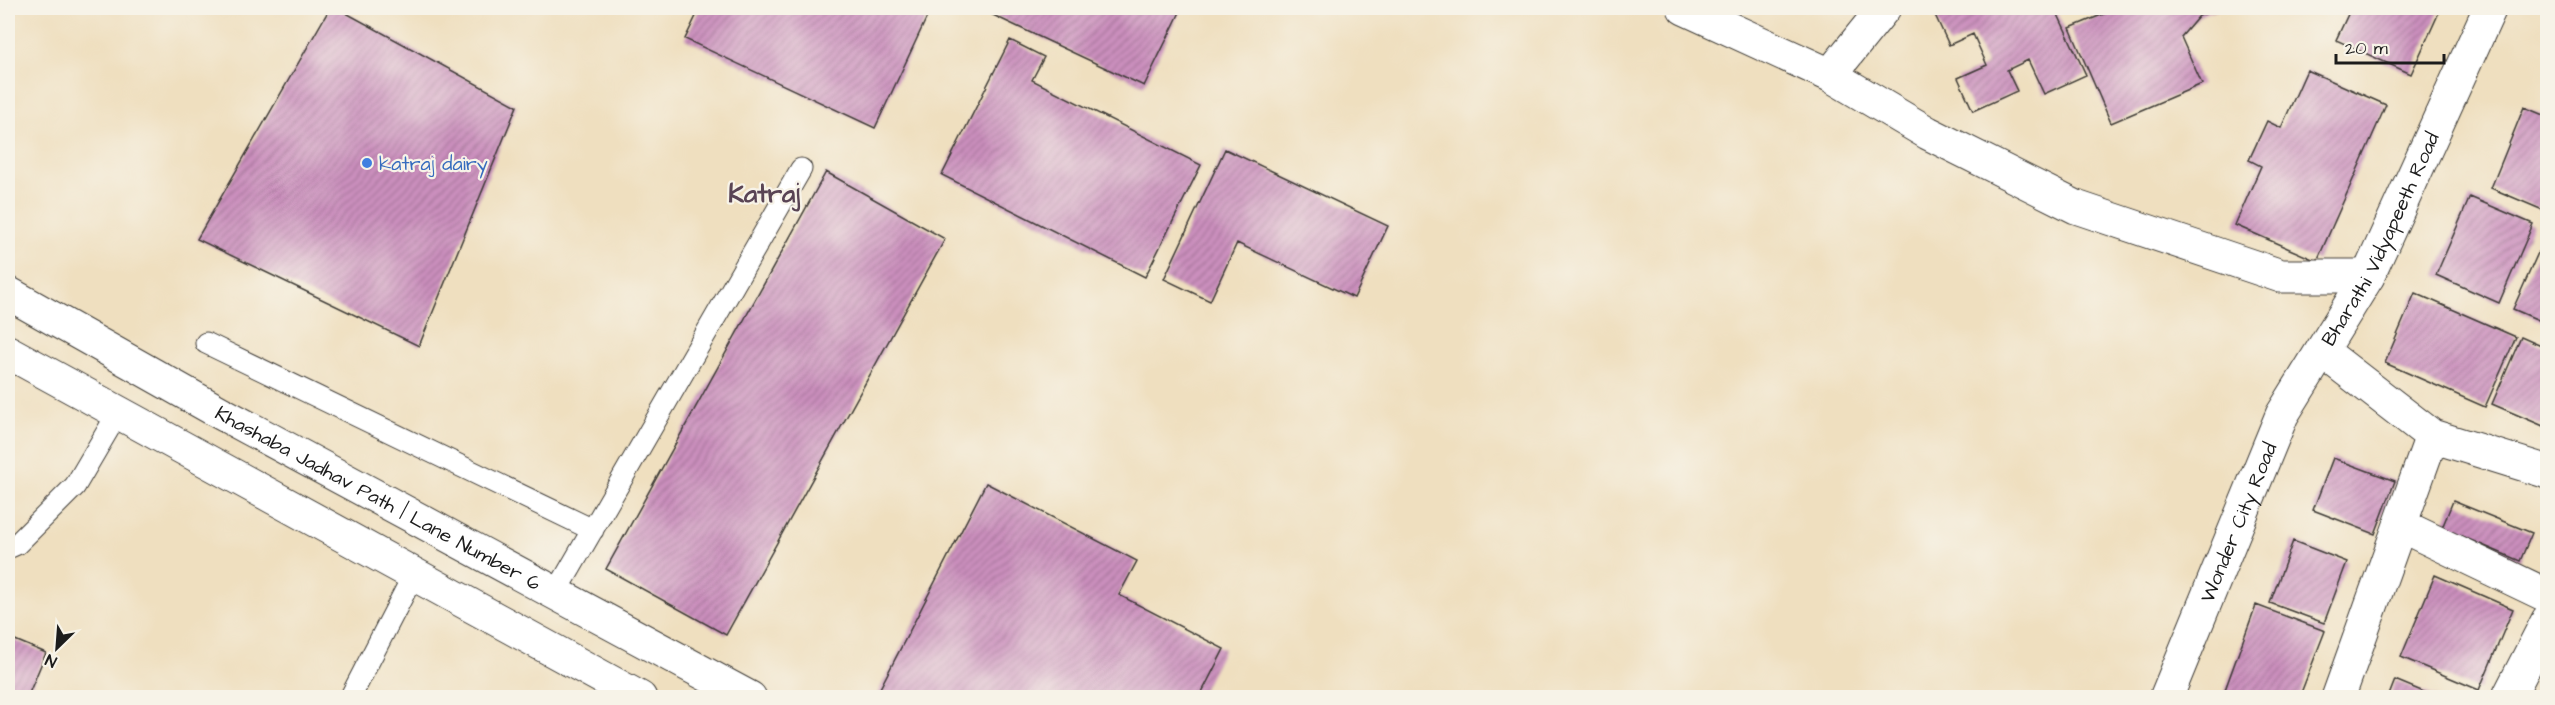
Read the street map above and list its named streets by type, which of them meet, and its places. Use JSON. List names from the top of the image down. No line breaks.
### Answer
{"streets":{"street":["Bharathi Vidyapeeth Road","Khashaba Jadhav Path | Lane Number 6","Wonder City Road"]},"crossings":[["Bharathi Vidyapeeth Road","Wonder City Road"]],"districts":["Katraj"],"places":["katraj dairy"],"scale_bar":"20 m","north":"bottom left"}
